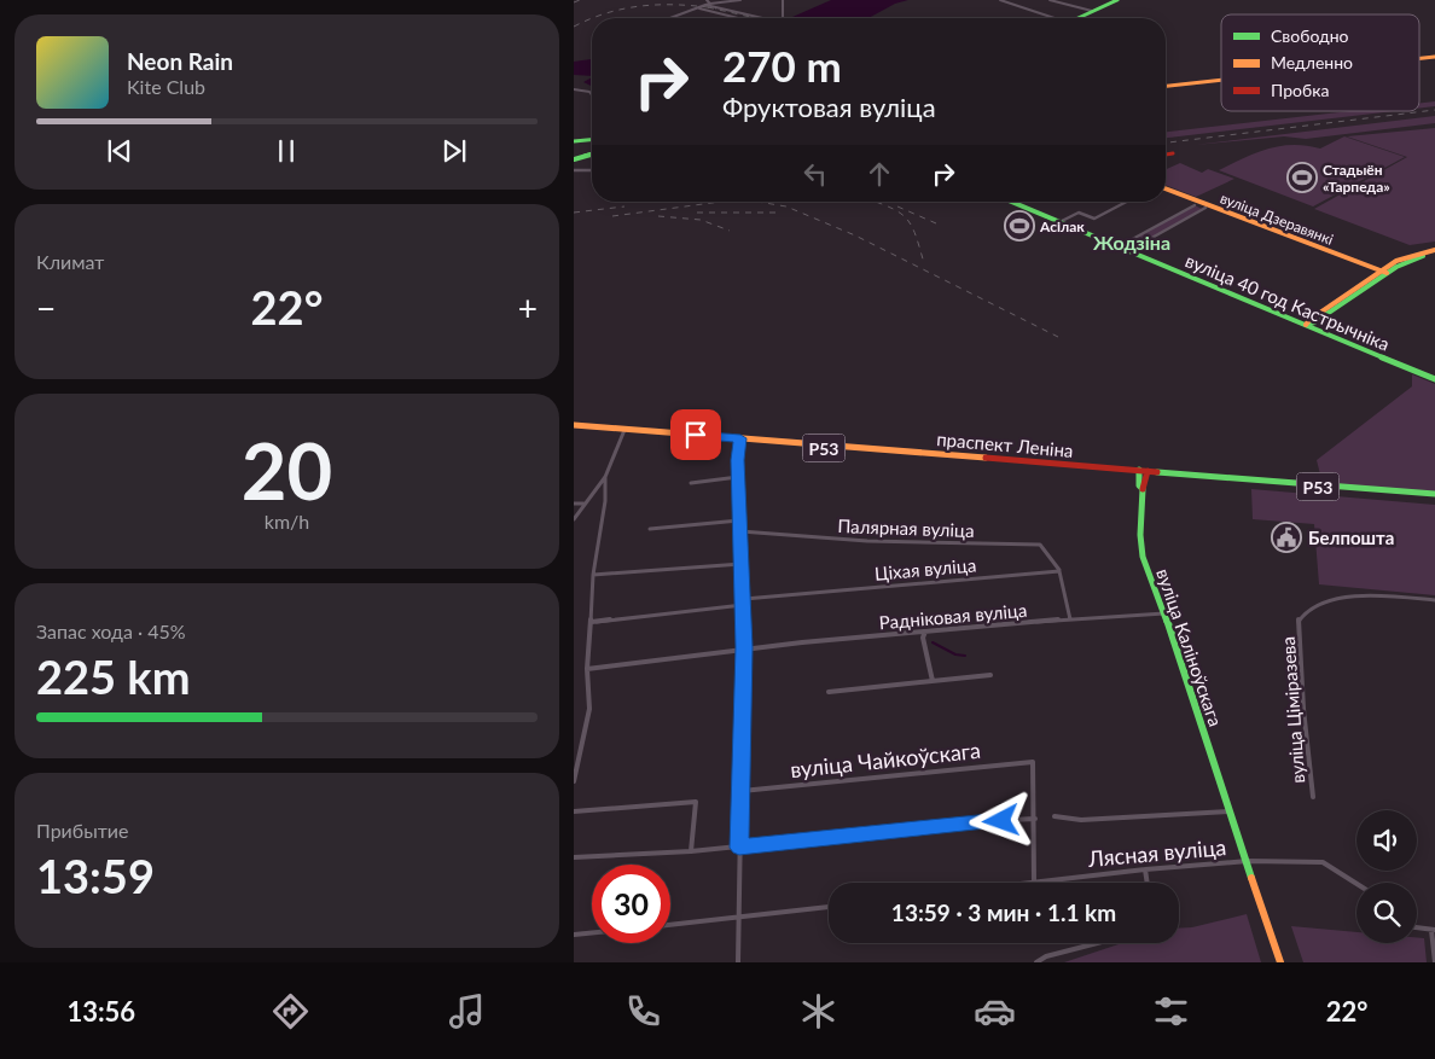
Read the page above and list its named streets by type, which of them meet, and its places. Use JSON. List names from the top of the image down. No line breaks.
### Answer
{"streets":{"main road":["вуліца Дзеравянкі","вуліца 40 год Кастрычніка","праспект Леніна","Р53","вуліца Каліноўскага"],"street":["Палярная вуліца","Ціхая вуліца","Радніковая вуліца","вуліца Ціміразева","вуліца Чайкоўскага","Лясная вуліца"]},"crossings":[["праспект Леніна","вуліца Каліноўскага"],["Палярная вуліца","Ціхая вуліца"],["Радніковая вуліца","вуліца Каліноўскага"],["вуліца Каліноўскага","Лясная вуліца"]],"districts":["Жодзіна"],"places":{"sports":["Стадыён «Тарпеда»","Асілак"],"public building":["Белпошта"]},"legend":["Свободно","Медленно","Пробка"],"page":{"turn":["270 m","Фруктовая вуліца"],"song":["Neon Rain","Kite Club"],"tile":["Климат",["20","km/h"],["Запас хода · 45%","225 km"],["Прибытие","13:59"]],"heat":["−","22°","+"],"limit":"30","trip":"13:59 · 3 мин · 1.1 km","tabs":["13:56","22°"]}}
